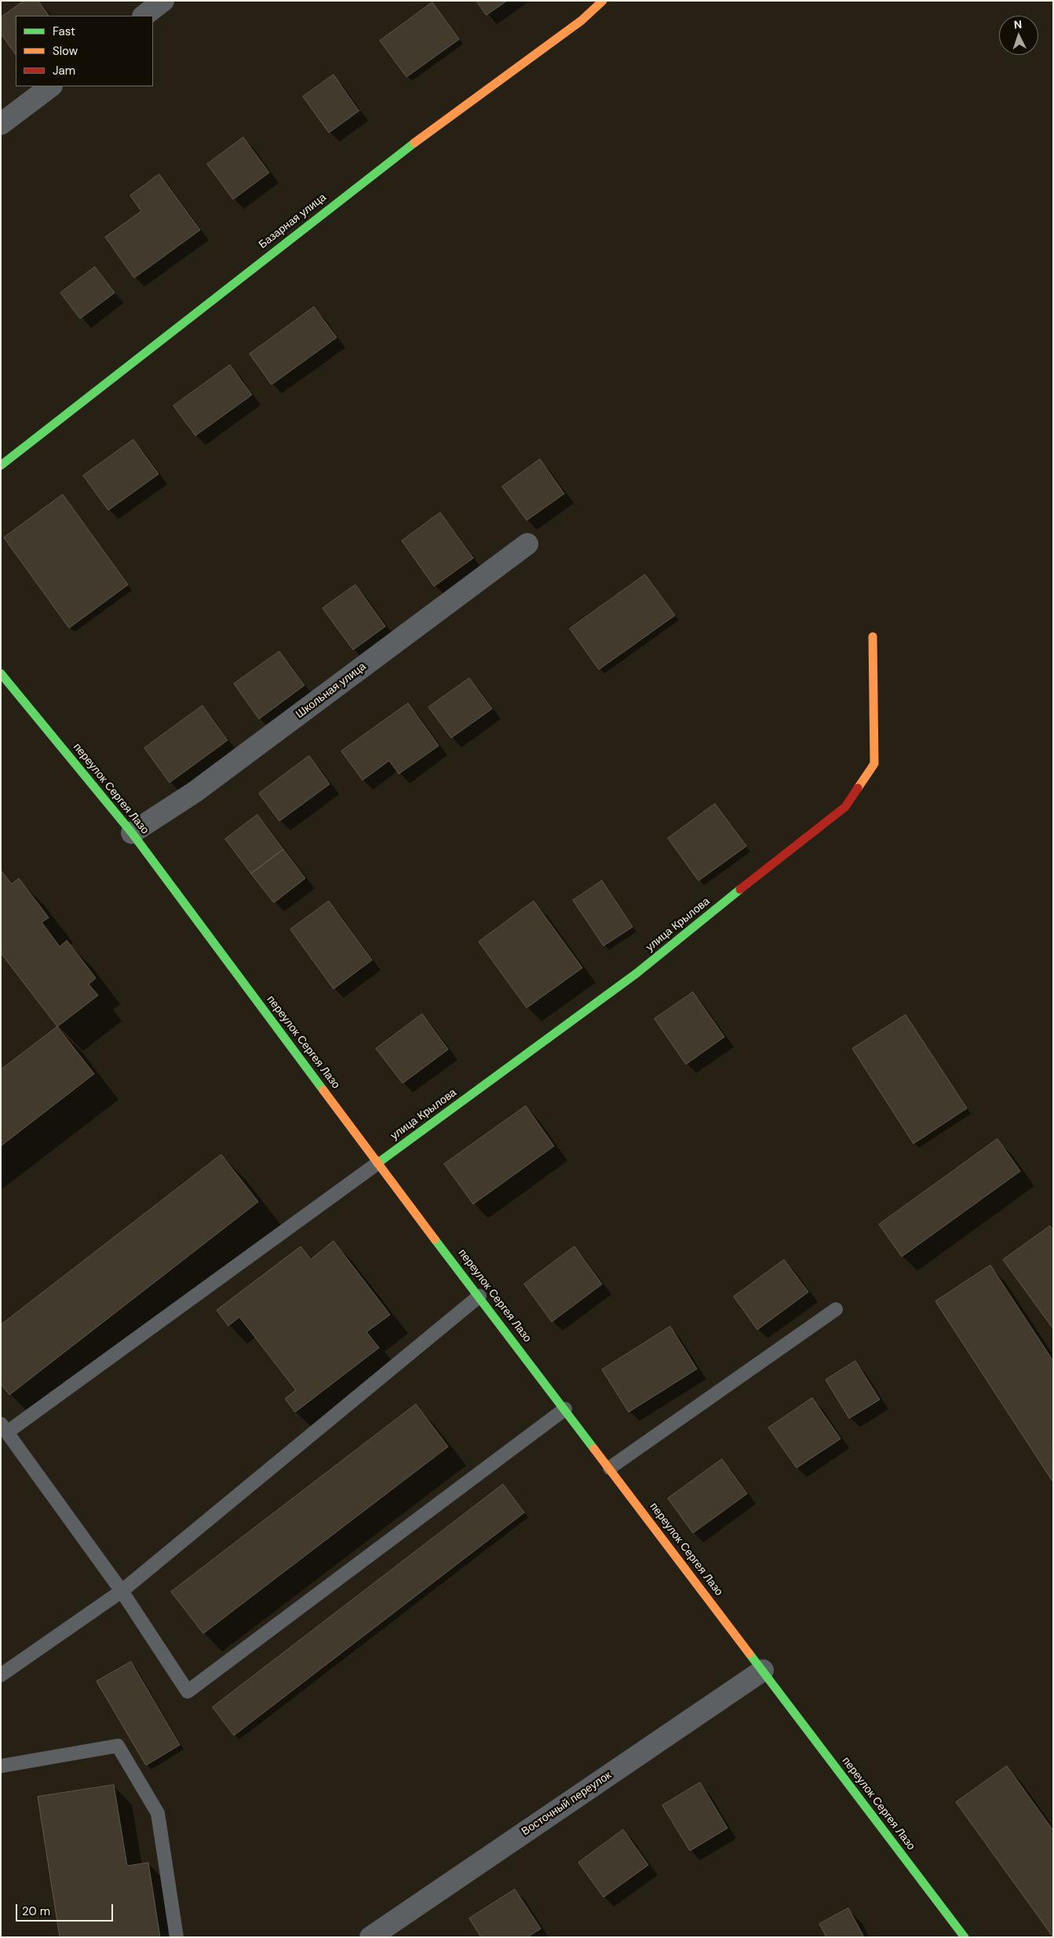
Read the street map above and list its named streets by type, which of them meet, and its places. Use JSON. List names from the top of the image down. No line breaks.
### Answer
{"streets":{"street":["Базарная улица","Школьная улица","переулок Сергея Лазо","улица Крылова","Восточный переулок"]},"crossings":[["Школьная улица","переулок Сергея Лазо"],["переулок Сергея Лазо","улица Крылова"],["переулок Сергея Лазо","Восточный переулок"]],"legend":["Fast","Slow","Jam"],"scale_bar":"20 m","north":"top"}
